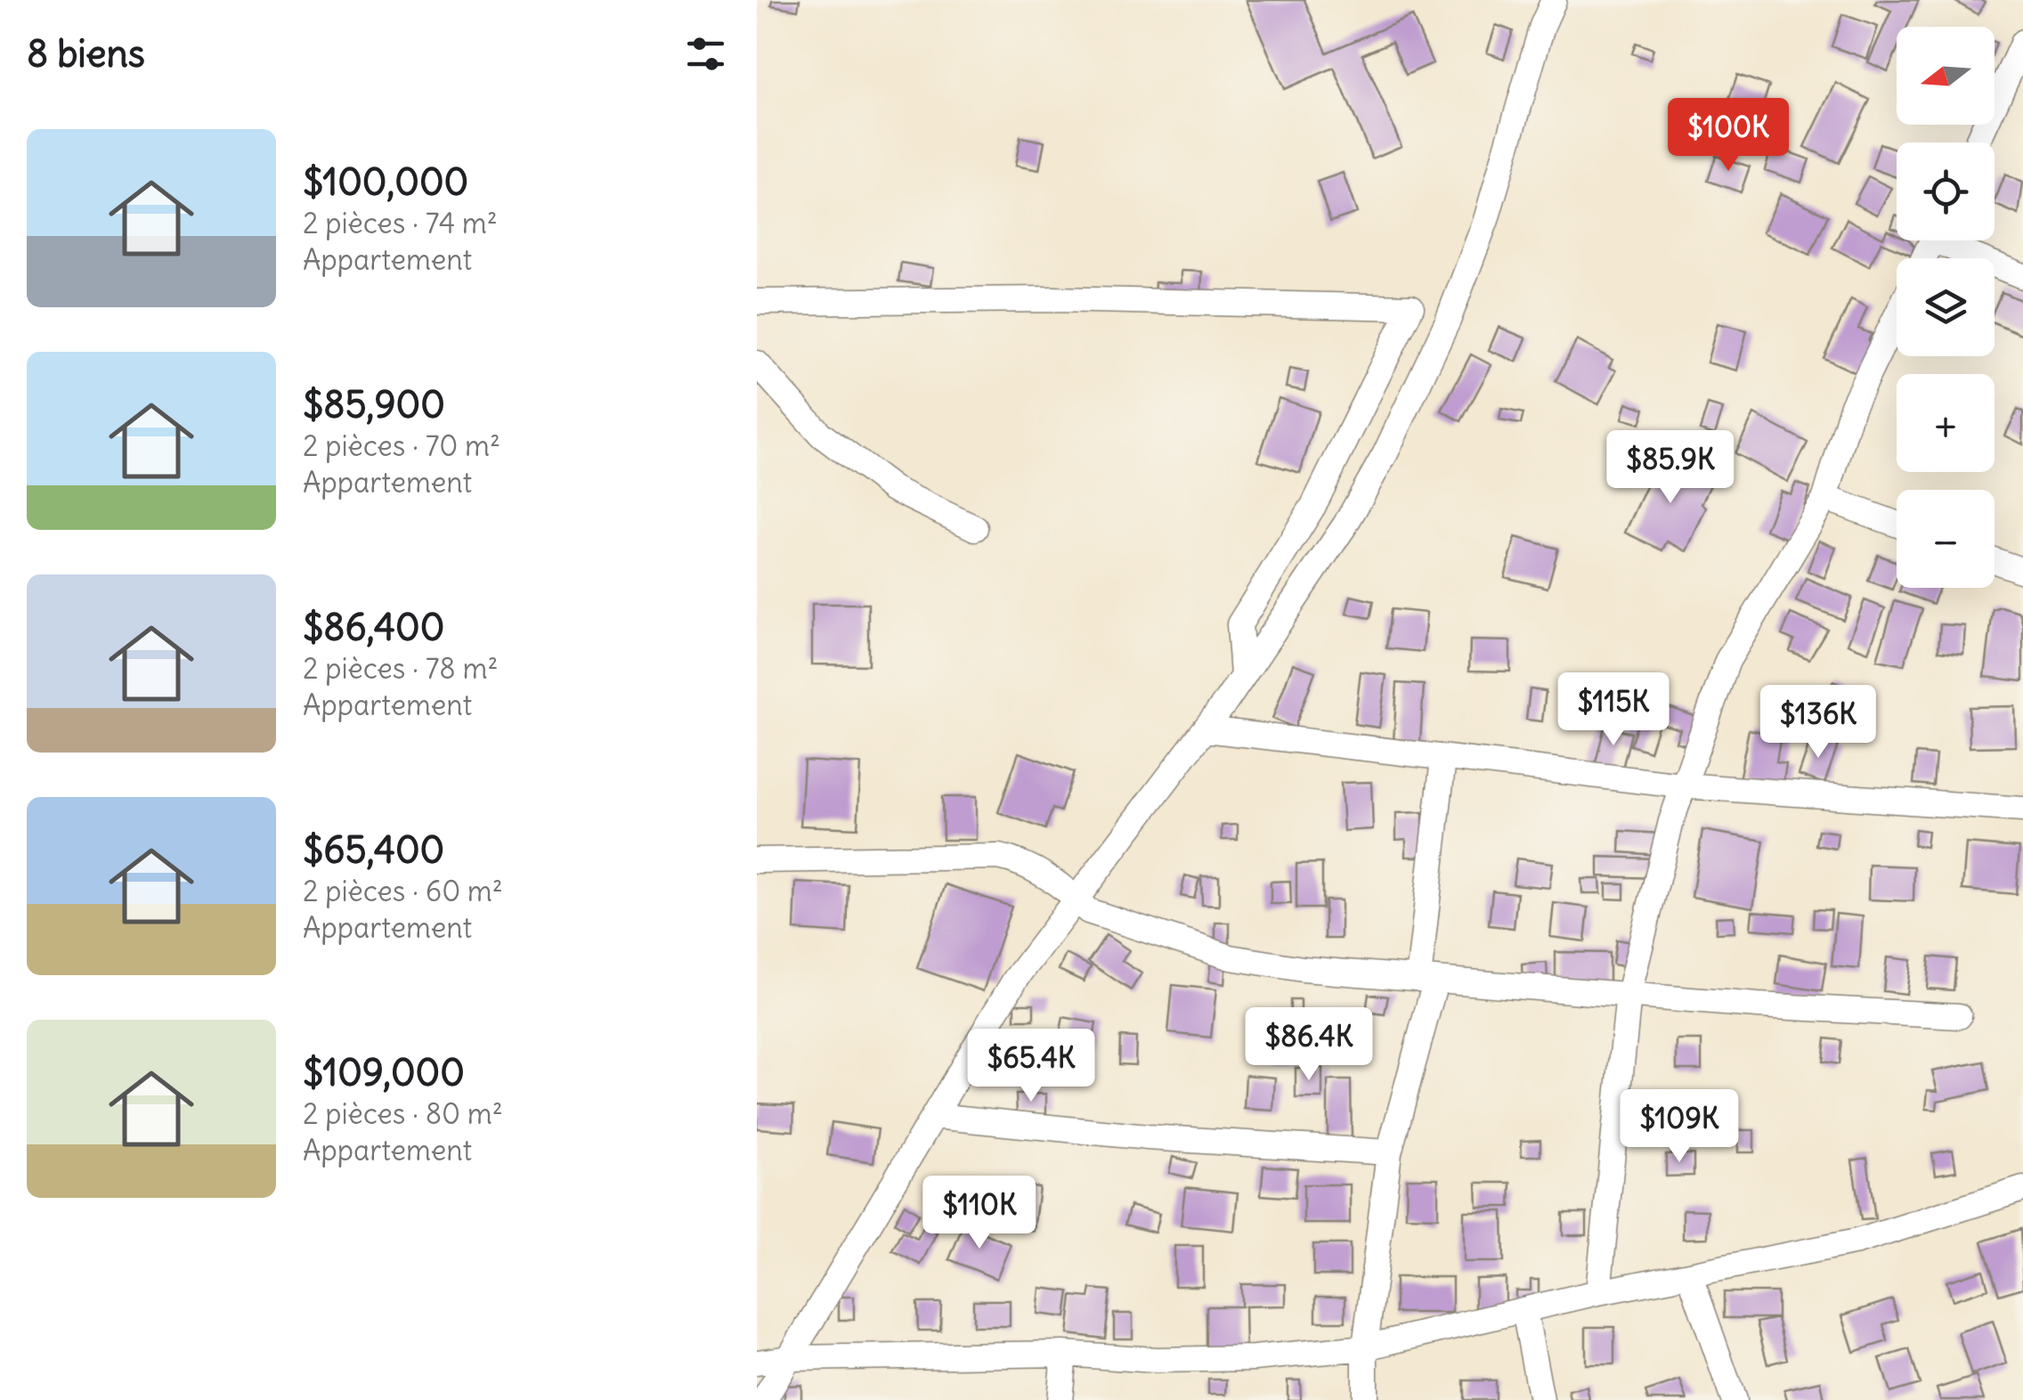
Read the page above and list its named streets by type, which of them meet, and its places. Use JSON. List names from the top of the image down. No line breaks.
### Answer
{"north":"left","page":{"heading":"8 biens","map_buttons":["+","−"],"price":["$100K","$85.9K","$115K","$136K","$86.4K","$65.4K","$109K","$110K"],"list":[{"name":"$100,000","note":"2 pièces · 74 m² · Appartement"},{"name":"$85,900","note":"2 pièces · 70 m² · Appartement"},{"name":"$86,400","note":"2 pièces · 78 m² · Appartement"},{"name":"$65,400","note":"2 pièces · 60 m² · Appartement"},{"name":"$109,000","note":"2 pièces · 80 m² · Appartement"}]}}
